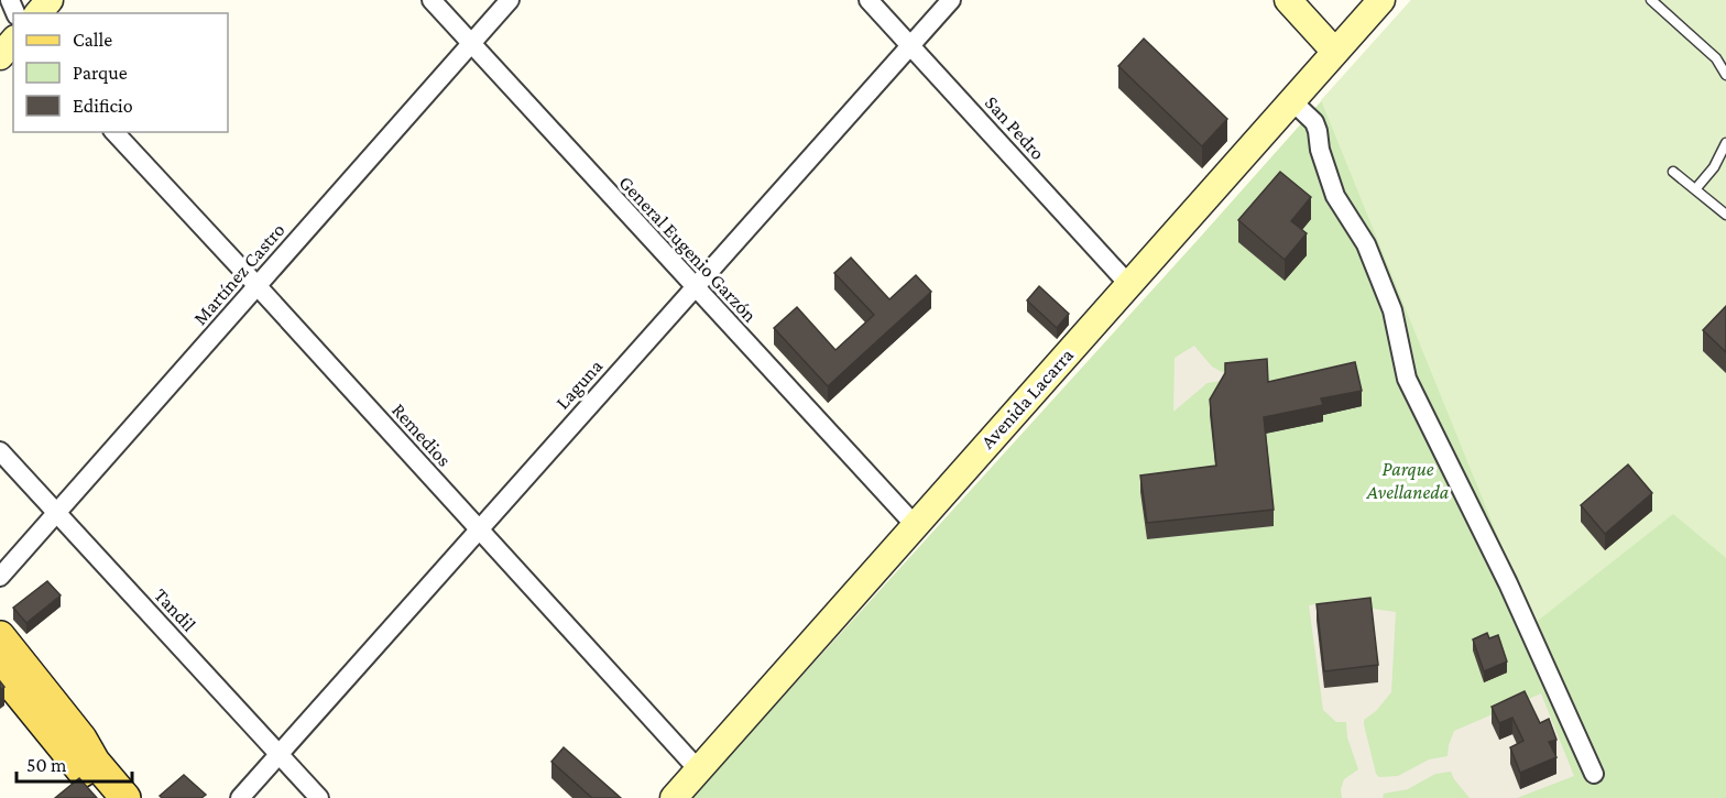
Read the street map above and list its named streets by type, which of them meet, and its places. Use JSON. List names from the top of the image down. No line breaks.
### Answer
{"streets":{"street":["San Pedro","General Eugenio Garzón","Martínez Castro","Laguna","Avenida Lacarra","Remedios","Tandil"]},"crossings":[["San Pedro","Laguna"],["San Pedro","Avenida Lacarra"],["General Eugenio Garzón","Martínez Castro"],["General Eugenio Garzón","Laguna"],["General Eugenio Garzón","Avenida Lacarra"],["Martínez Castro","Remedios"],["Martínez Castro","Tandil"],["Laguna","Remedios"],["Laguna","Tandil"],["Avenida Lacarra","Remedios"]],"parks":["Parque Avellaneda"],"legend":["Calle","Parque","Edificio"],"scale_bar":"50 m"}
